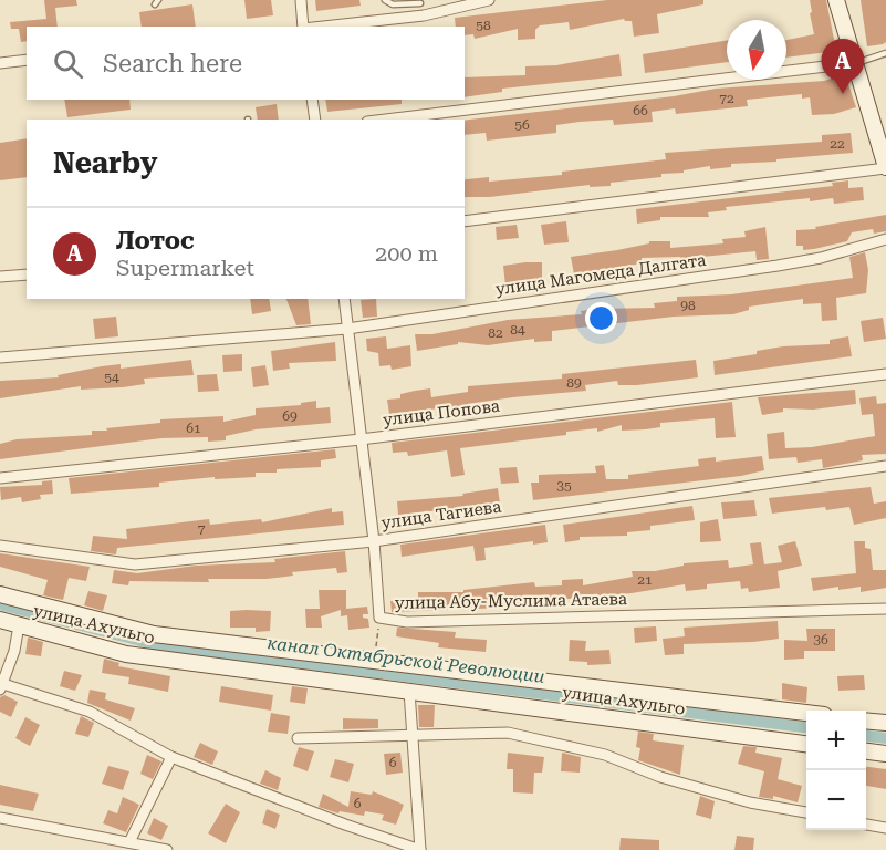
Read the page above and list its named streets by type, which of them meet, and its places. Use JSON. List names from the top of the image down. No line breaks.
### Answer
{"streets":{"main road":["улица Ахульго"],"street":["улица Магомеда Далгата","улица Попова","улица Тагиева","улица Абу-Муслима Атаева"]},"crossings":[["улица Магомеда Далгата","улица Абу-Муслима Атаева"],["улица Попова","улица Абу-Муслима Атаева"],["улица Тагиева","улица Абу-Муслима Атаева"]],"water":["канал Октябрьской Революции"],"house_numbers":["58","72","66","56","22","98","84","82","54","89","69","61","35","7","21","36","6","6"],"north":"bottom","page":{"search":"Search here","pins":"A","heading":"Nearby","list":[{"mark":"A","name":"Лотос","note":"Supermarket","value":"200 m"}],"map_buttons":["+","−"]}}
